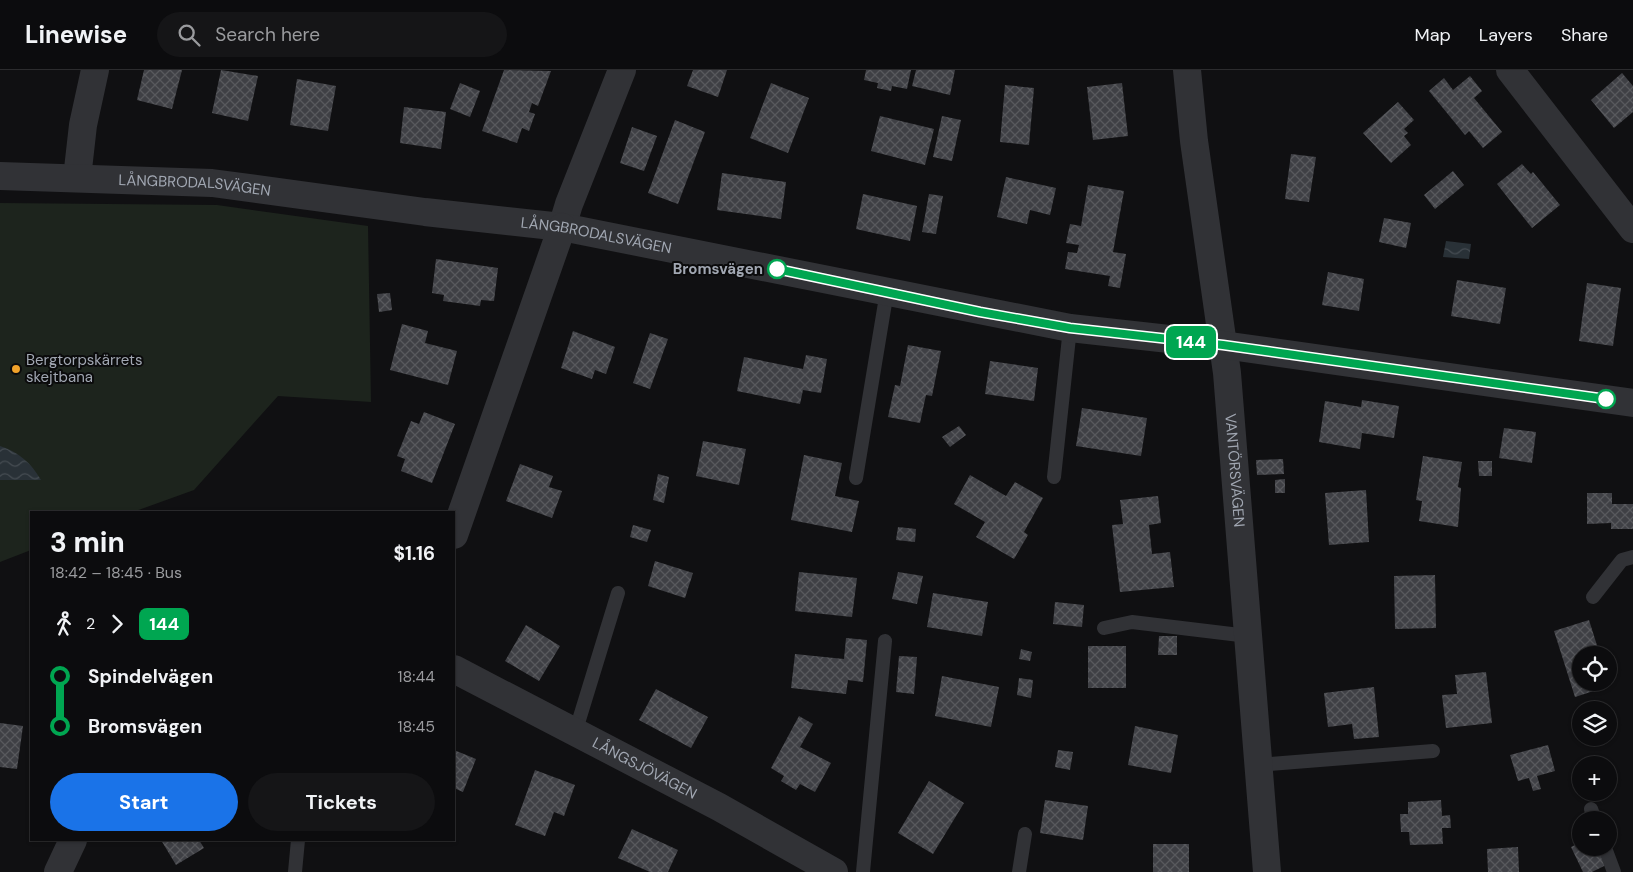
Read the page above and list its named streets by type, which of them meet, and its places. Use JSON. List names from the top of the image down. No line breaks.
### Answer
{"streets":{"street":["LÅNGBRODALSVÄGEN","VANTÖRSVÄGEN","LÅNGSJÖVÄGEN"]},"crossings":[["LÅNGBRODALSVÄGEN","VANTÖRSVÄGEN"]],"places":["Bromsvägen","Bergtorpskärrets skejtbana"],"lines":["bus line 144"],"page":{"header":"Linewise","search":"Search here","nav":["Map","Layers","Share"],"on_map":"144","heading":["3 min","18:42 – 18:45 · Bus","$1.16"],"legs":["2","144"],"map_buttons":["+","−"],"list":[{"name":"Spindelvägen","value":"18:44"},{"name":"Bromsvägen","value":"18:45"}],"buttons":["Start","Tickets"]}}
